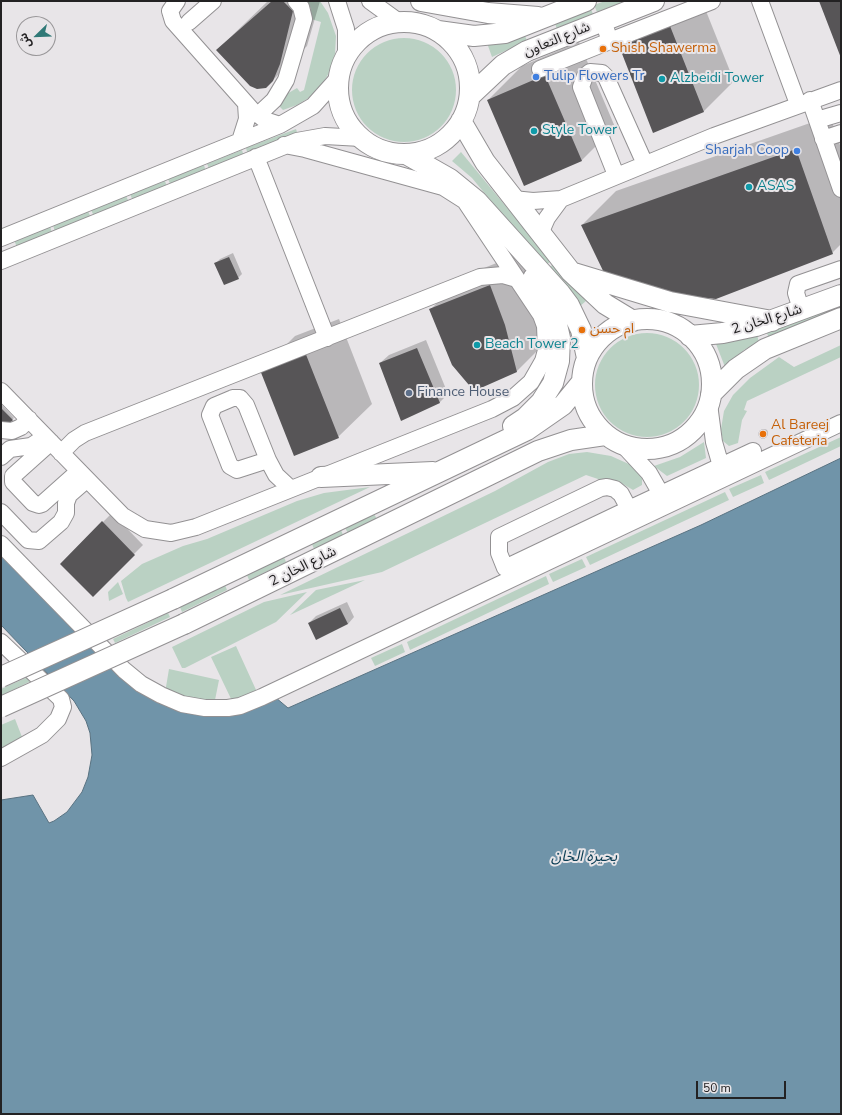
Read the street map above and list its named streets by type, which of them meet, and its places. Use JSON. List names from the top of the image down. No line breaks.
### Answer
{"streets":{"main road":["شارع التعاون","شارع الخان 2"]},"water":["بحيرة الخان"],"places":["Shish Shawerma","Tulip Flowers Tr","Alzbeidi Tower","Style Tower","Sharjah Coop","ASAS","ام حسن","Beach Tower 2","Finance House","Al Bareej Cafeteria"],"scale_bar":"50 m","north":"bottom left"}
